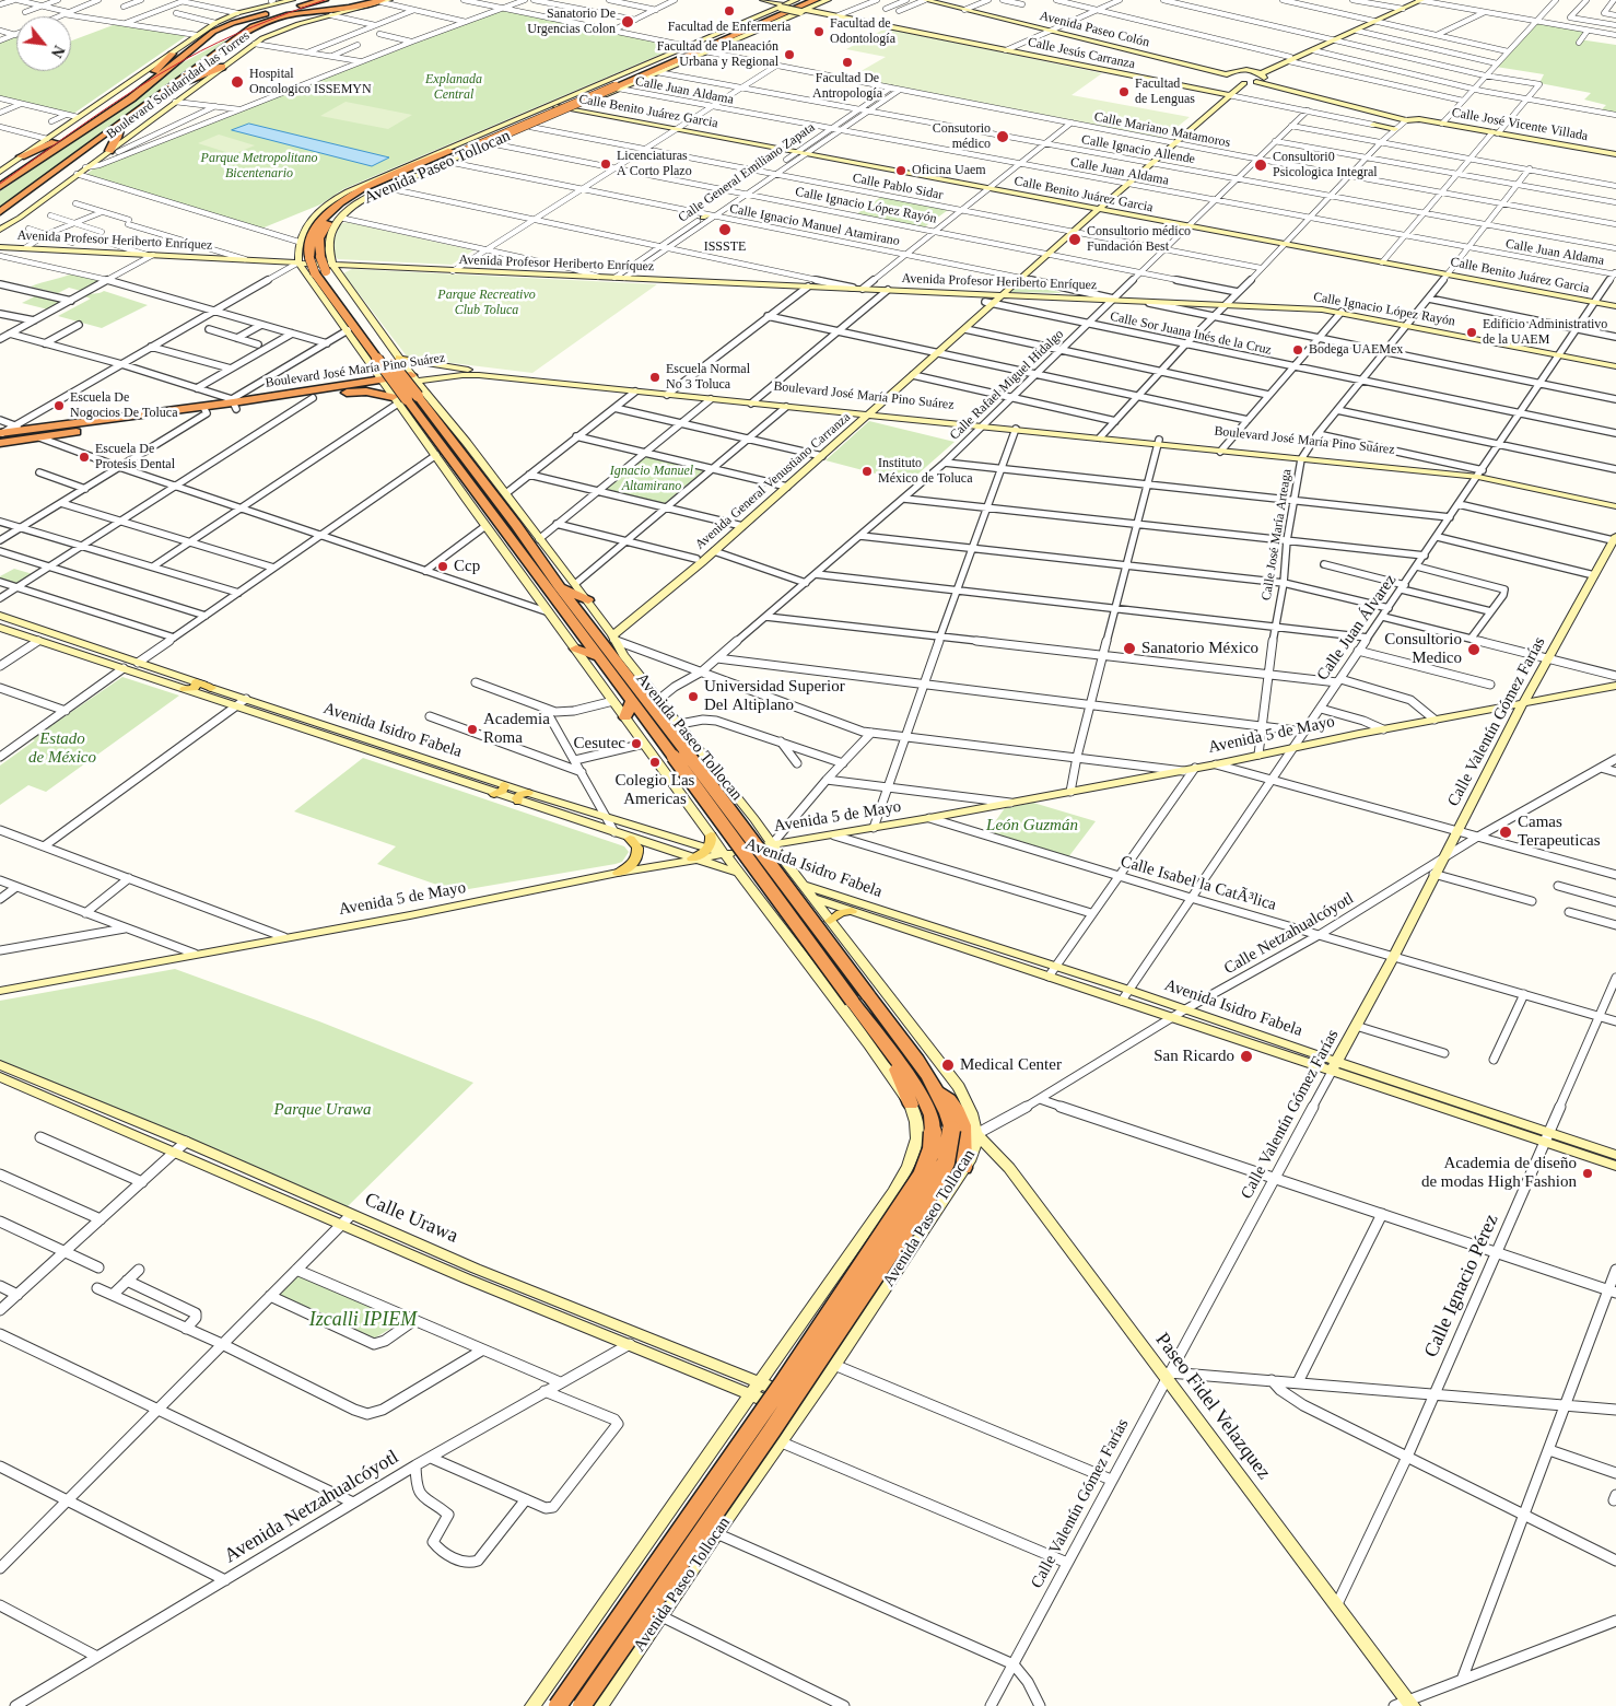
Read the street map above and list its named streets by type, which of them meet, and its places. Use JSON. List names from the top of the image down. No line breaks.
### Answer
{"streets":{"highway":["Boulevard Solidaridad las Torres","Avenida Paseo Tollocan","Boulevard José María Pino Suárez"],"main road":["Avenida Paseo Colón","Calle Jesús Carranza","Calle Benito Juárez Garcia","Calle José Vicente Villada","Calle Ignacio López Rayón","Avenida Profesor Heriberto Enríquez","Avenida General Venustiano Carranza","Calle Valentín Gómez Farías","Avenida Isidro Fabela","Avenida 5 de Mayo","Calle Urawa","Paseo Fidel Velazquez"],"street":["Calle Juan Aldama","Calle Mariano Matamoros","Calle Ignacio Allende","Calle General Emiliano Zapata","Calle Pablo Sidar","Calle Ignacio Manuel Atamirano","Calle Sor Juana Inés de la Cruz","Calle Rafael Miguel Hidalgo","Calle José María Arteaga","Calle Juan Álvarez","Calle Isabel la CatÃ³lica","Calle Netzahualcóyotl","Calle Ignacio Pérez","Avenida Netzahualcóyotl"]},"crossings":[["Calle Jesús Carranza","Avenida Paseo Tollocan"],["Calle Jesús Carranza","Calle Rafael Miguel Hidalgo"],["Calle Jesús Carranza","Avenida General Venustiano Carranza"],["Calle Juan Aldama","Avenida Paseo Tollocan"],["Calle Juan Aldama","Calle General Emiliano Zapata"],["Calle Juan Aldama","Calle Rafael Miguel Hidalgo"],["Calle Juan Aldama","Avenida General Venustiano Carranza"],["Calle Juan Aldama","Calle José María Arteaga"],["Calle Juan Aldama","Calle Juan Álvarez"],["Calle Benito Juárez Garcia","Avenida Paseo Tollocan"],["Calle Benito Juárez Garcia","Calle General Emiliano Zapata"],["Calle Benito Juárez Garcia","Calle Rafael Miguel Hidalgo"],["Calle Benito Juárez Garcia","Avenida General Venustiano Carranza"],["Calle Benito Juárez Garcia","Calle José María Arteaga"],["Calle Benito Juárez Garcia","Calle Juan Álvarez"],["Calle Mariano Matamoros","Avenida Paseo Tollocan"],["Calle Mariano Matamoros","Calle General Emiliano Zapata"],["Calle Mariano Matamoros","Calle Rafael Miguel Hidalgo"],["Calle Mariano Matamoros","Avenida General Venustiano Carranza"],["Calle Mariano Matamoros","Calle José María Arteaga"],["Calle Ignacio Allende","Avenida Paseo Tollocan"],["Calle Ignacio Allende","Calle General Emiliano Zapata"],["Calle Ignacio Allende","Calle Rafael Miguel Hidalgo"],["Calle Ignacio Allende","Avenida General Venustiano Carranza"],["Calle Ignacio Allende","Calle José María Arteaga"],["Avenida Paseo Tollocan","Calle Pablo Sidar"],["Avenida Paseo Tollocan","Calle Ignacio López Rayón"],["Avenida Paseo Tollocan","Calle Ignacio Manuel Atamirano"],["Avenida Paseo Tollocan","Avenida Profesor Heriberto Enríquez"],["Avenida Paseo Tollocan","Boulevard José María Pino Suárez"],["Avenida Paseo Tollocan","Calle Rafael Miguel Hidalgo"],["Avenida Paseo Tollocan","Avenida General Venustiano Carranza"],["Avenida Paseo Tollocan","Avenida Isidro Fabela"],["Avenida Paseo Tollocan","Avenida 5 de Mayo"],["Avenida Paseo Tollocan","Calle Netzahualcóyotl"],["Avenida Paseo Tollocan","Calle Urawa"],["Avenida Paseo Tollocan","Paseo Fidel Velazquez"],["Calle General Emiliano Zapata","Calle Pablo Sidar"],["Calle General Emiliano Zapata","Calle Ignacio López Rayón"],["Calle General Emiliano Zapata","Calle Ignacio Manuel Atamirano"],["Calle General Emiliano Zapata","Avenida Profesor Heriberto Enríquez"],["Calle Pablo Sidar","Calle Rafael Miguel Hidalgo"],["Calle Pablo Sidar","Avenida General Venustiano Carranza"],["Calle Ignacio López Rayón","Calle Ignacio Manuel Atamirano"],["Calle Ignacio López Rayón","Avenida Profesor Heriberto Enríquez"],["Calle Ignacio López Rayón","Calle Rafael Miguel Hidalgo"],["Calle Ignacio López Rayón","Avenida General Venustiano Carranza"],["Calle Ignacio López Rayón","Calle José María Arteaga"],["Calle Ignacio López Rayón","Calle Juan Álvarez"],["Calle Ignacio Manuel Atamirano","Avenida Profesor Heriberto Enríquez"],["Calle Ignacio Manuel Atamirano","Calle Rafael Miguel Hidalgo"],["Calle Ignacio Manuel Atamirano","Avenida General Venustiano Carranza"],["Avenida Profesor Heriberto Enríquez","Calle Rafael Miguel Hidalgo"],["Avenida Profesor Heriberto Enríquez","Avenida General Venustiano Carranza"],["Calle Sor Juana Inés de la Cruz","Calle Rafael Miguel Hidalgo"],["Calle Sor Juana Inés de la Cruz","Avenida General Venustiano Carranza"],["Calle Sor Juana Inés de la Cruz","Calle José María Arteaga"],["Calle Sor Juana Inés de la Cruz","Calle Juan Álvarez"],["Boulevard José María Pino Suárez","Calle Rafael Miguel Hidalgo"],["Boulevard José María Pino Suárez","Avenida General Venustiano Carranza"],["Boulevard José María Pino Suárez","Calle José María Arteaga"],["Boulevard José María Pino Suárez","Calle Juan Álvarez"],["Calle José María Arteaga","Avenida 5 de Mayo"],["Calle Juan Álvarez","Avenida Isidro Fabela"],["Calle Juan Álvarez","Avenida 5 de Mayo"],["Calle Juan Álvarez","Calle Isabel la CatÃ³lica"],["Calle Valentín Gómez Farías","Avenida Isidro Fabela"],["Calle Valentín Gómez Farías","Avenida 5 de Mayo"],["Calle Valentín Gómez Farías","Calle Isabel la CatÃ³lica"],["Calle Valentín Gómez Farías","Calle Netzahualcóyotl"],["Calle Valentín Gómez Farías","Paseo Fidel Velazquez"],["Avenida Isidro Fabela","Avenida 5 de Mayo"],["Avenida Isidro Fabela","Calle Netzahualcóyotl"],["Avenida Isidro Fabela","Calle Ignacio Pérez"],["Avenida 5 de Mayo","Calle Isabel la CatÃ³lica"],["Calle Isabel la CatÃ³lica","Calle Netzahualcóyotl"],["Calle Isabel la CatÃ³lica","Calle Ignacio Pérez"],["Calle Netzahualcóyotl","Paseo Fidel Velazquez"],["Calle Urawa","Avenida Netzahualcóyotl"],["Calle Ignacio Pérez","Paseo Fidel Velazquez"]],"parks":["Explanada Central","Parque Metropolitano Bicentenario","Parque Recreativo Club Toluca","Ignacio Manuel Altamirano","Estado de México","León Guzmán","Parque Urawa","Izcalli IPIEM"],"places":["Facultad de Enfermeria","Sanatorio De Urgencias Colon","Facultad de Odontología","Facultad de Planeación Urbana y Regional","Facultad De Antropología","Hospital Oncologico ISSEMYN","Facultad de Lenguas","Consutorio médico","Licenciaturas A Corto Plazo","Consultori0 Psicologica Integral","Oficina Uaem","ISSSTE","Consultorio médico Fundación Best","Edificio Administrativo de la UAEM","Bodega UAEMex","Escuela Normal No 3 Toluca","Escuela De Nogocios De Toluca","Escuela De Protesis Dental","Instituto México de Toluca","Ccp","Sanatorio México","Consultorio Medico","Universidad Superior Del Altiplano","Academia Roma","Cesutec","Colegio Las Americas","Camas Terapeuticas","San Ricardo","Medical Center","Academia de diseño de modas High Fashion"],"north":"bottom right"}
